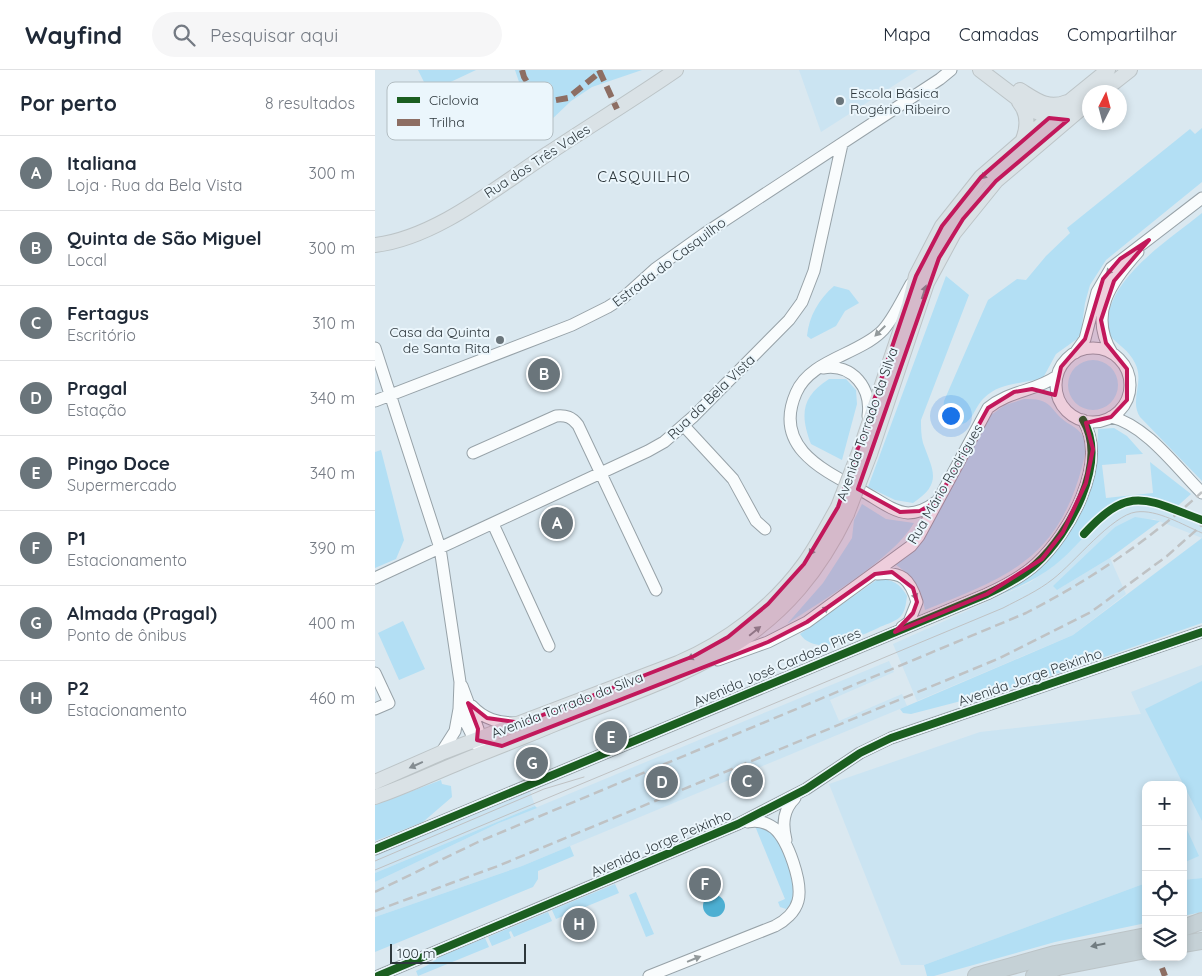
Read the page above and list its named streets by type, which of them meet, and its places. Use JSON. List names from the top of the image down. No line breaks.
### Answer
{"streets":{"main road":["Rua dos Três Vales","Avenida Torrado da Silva"],"street":["Estrada do Casquilho","Rua da Bela Vista","Rua Mário Rodrigues","Avenida José Cardoso Pires","Avenida Jorge Peixinho"]},"crossings":[["Estrada do Casquilho","Rua da Bela Vista"],["Avenida Torrado da Silva","Rua Mário Rodrigues"],["Rua Mário Rodrigues","Avenida José Cardoso Pires"]],"one_way":["Rua Mário Rodrigues"],"districts":["CASQUILHO"],"places":["Escola Básica Rogério Ribeiro","Casa da Quinta de Santa Rita"],"legend":["Ciclovia","Trilha"],"scale_bar":"100 m","north":"top","page":{"header":"Wayfind","search":"Pesquisar aqui","nav":["Mapa","Camadas","Compartilhar"],"heading":["Por perto","8 resultados"],"list":[{"mark":"A","name":"Italiana","note":"Loja · Rua da Bela Vista","value":"300 m"},{"mark":"B","name":"Quinta de São Miguel","note":"Local","value":"300 m"},{"mark":"C","name":"Fertagus","note":"Escritório","value":"310 m"},{"mark":"D","name":"Pragal","note":"Estação","value":"340 m"},{"mark":"E","name":"Pingo Doce","note":"Supermercado","value":"340 m"},{"mark":"F","name":"P1","note":"Estacionamento","value":"390 m"},{"mark":"G","name":"Almada (Pragal)","note":"Ponto de ônibus","value":"400 m"},{"mark":"H","name":"P2","note":"Estacionamento","value":"460 m"}],"pins":["B","A","E","G","C","D","F","H"],"map_buttons":["+","−"],"scale":"100 m"}}
